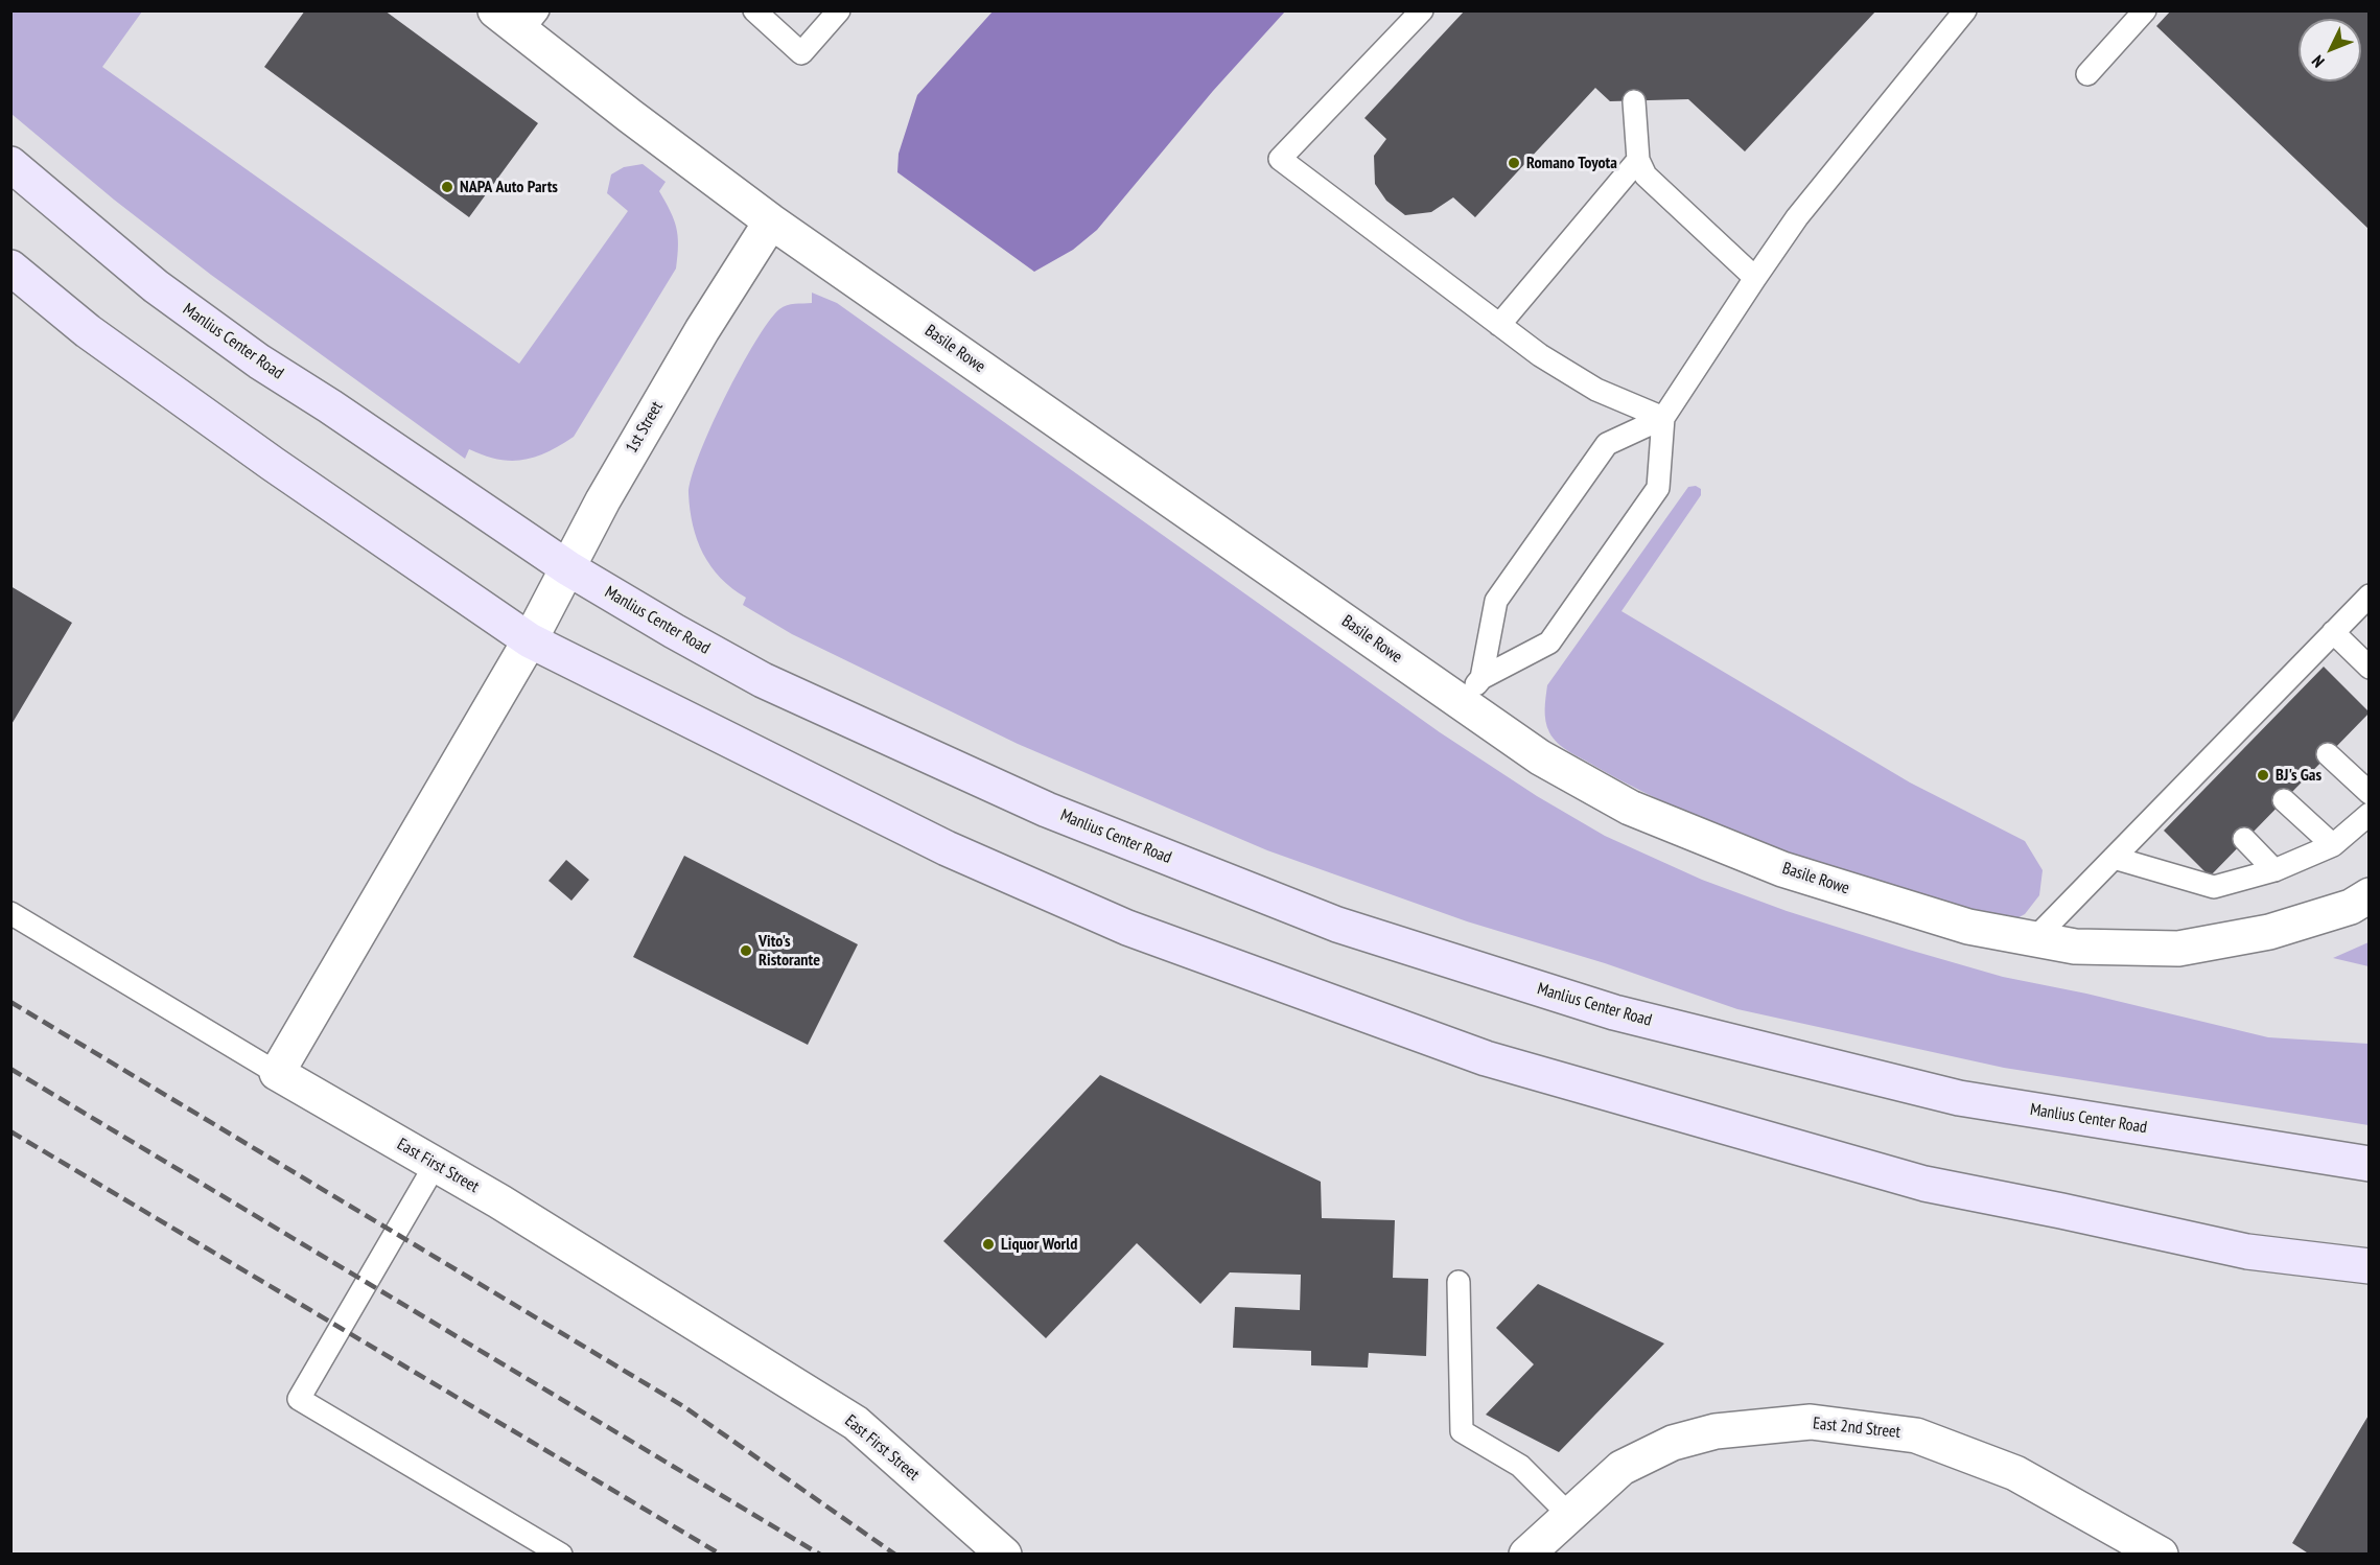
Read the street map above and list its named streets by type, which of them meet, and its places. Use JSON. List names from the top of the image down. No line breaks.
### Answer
{"streets":{"main road":["Manlius Center Road"],"street":["Basile Rowe","1st Street","East First Street","East 2nd Street"]},"crossings":[["Manlius Center Road","1st Street"],["Basile Rowe","1st Street"]],"places":["Romano Toyota","NAPA Auto Parts","BJ's Gas","Vito's Ristorante","Liquor World"],"north":"bottom left"}
